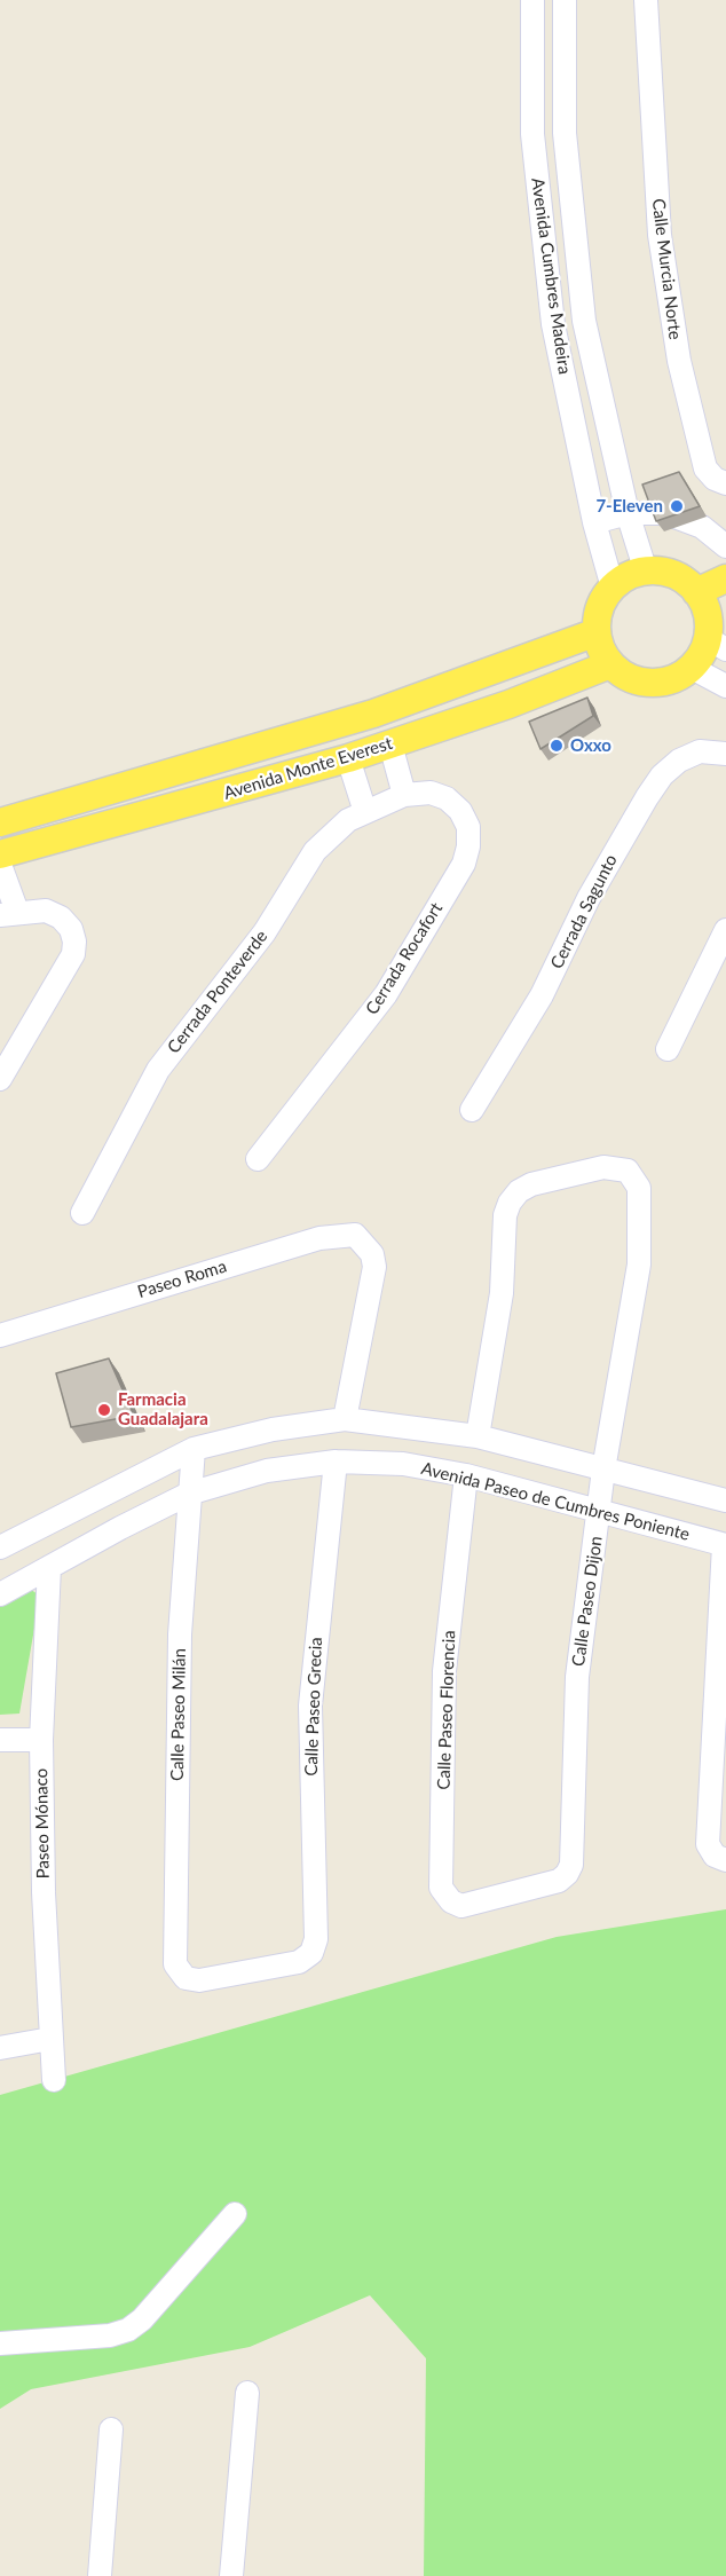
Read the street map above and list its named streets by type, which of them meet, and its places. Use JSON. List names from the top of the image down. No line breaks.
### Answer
{"streets":{"main road":["Avenida Monte Everest"],"street":["Calle Murcia Norte","Avenida Cumbres Madeira","Cerrada Sagunto","Cerrada Rocafort","Cerrada Ponteverde","Paseo Roma","Avenida Paseo de Cumbres Poniente","Calle Paseo Dijon","Calle Paseo Grecia","Calle Paseo Florencia","Calle Paseo Milán","Paseo Mónaco"]},"crossings":[["Avenida Cumbres Madeira","Avenida Monte Everest"],["Cerrada Rocafort","Cerrada Ponteverde"],["Avenida Paseo de Cumbres Poniente","Calle Paseo Dijon"],["Avenida Paseo de Cumbres Poniente","Calle Paseo Grecia"],["Avenida Paseo de Cumbres Poniente","Calle Paseo Florencia"],["Avenida Paseo de Cumbres Poniente","Calle Paseo Milán"],["Avenida Paseo de Cumbres Poniente","Paseo Mónaco"],["Calle Paseo Dijon","Calle Paseo Florencia"],["Calle Paseo Grecia","Calle Paseo Milán"]],"places":["7-Eleven","Oxxo","Farmacia Guadalajara"]}
